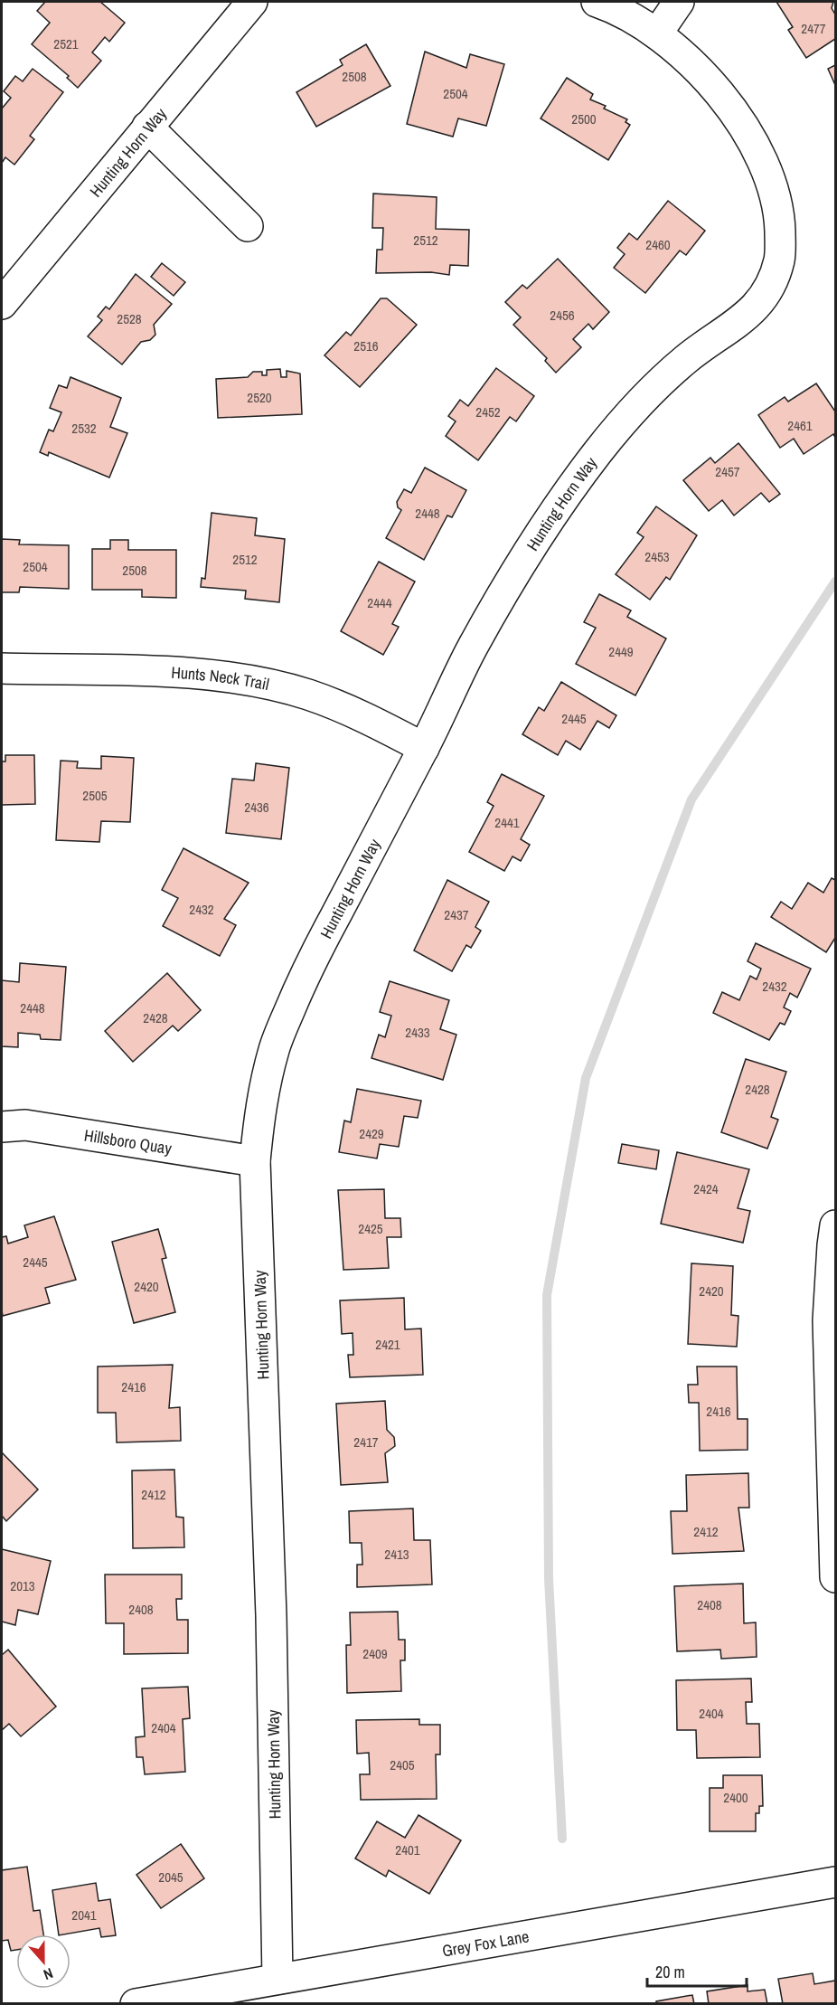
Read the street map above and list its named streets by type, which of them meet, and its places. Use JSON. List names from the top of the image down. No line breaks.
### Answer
{"streets":{"street":["Hunting Horn Way","Hunts Neck Trail","Hillsboro Quay","Grey Fox Lane"]},"crossings":[["Hunting Horn Way","Hunts Neck Trail"],["Hunting Horn Way","Hillsboro Quay"],["Hunting Horn Way","Grey Fox Lane"]],"house_numbers":["2477","2521","2508","2504","2500","2512","2460","2456","2528","2516","2520","2452","2461","2532","2457","2448","2453","2512","2504","2508","2444","2449","2445","2505","2436","2441","2432","2437","2432","2448","2428","2433","2428","2429","2424","2425","2445","2420","2420","2421","2416","2416","2417","2412","2412","2413","2013","2408","2408","2409","2404","2404","2405","2400","2401","2045","2041"],"scale_bar":"20 m","north":"bottom"}
